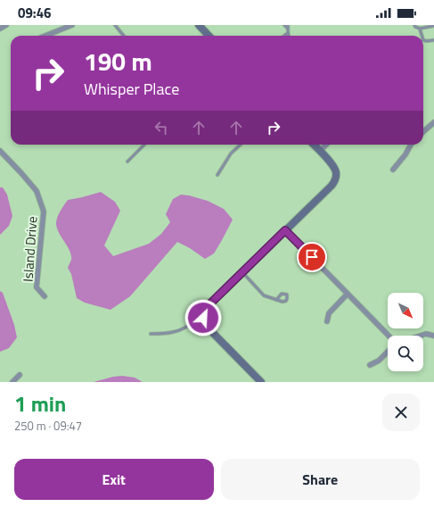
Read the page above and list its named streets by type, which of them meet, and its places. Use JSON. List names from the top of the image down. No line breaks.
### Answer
{"streets":{"street":["Island Drive"]},"north":"bottom right","page":{"status":"09:46","turn":["190 m","Whisper Place"],"heading":["1 min","250 m · 09:47"],"buttons":["Exit","Share"]}}
